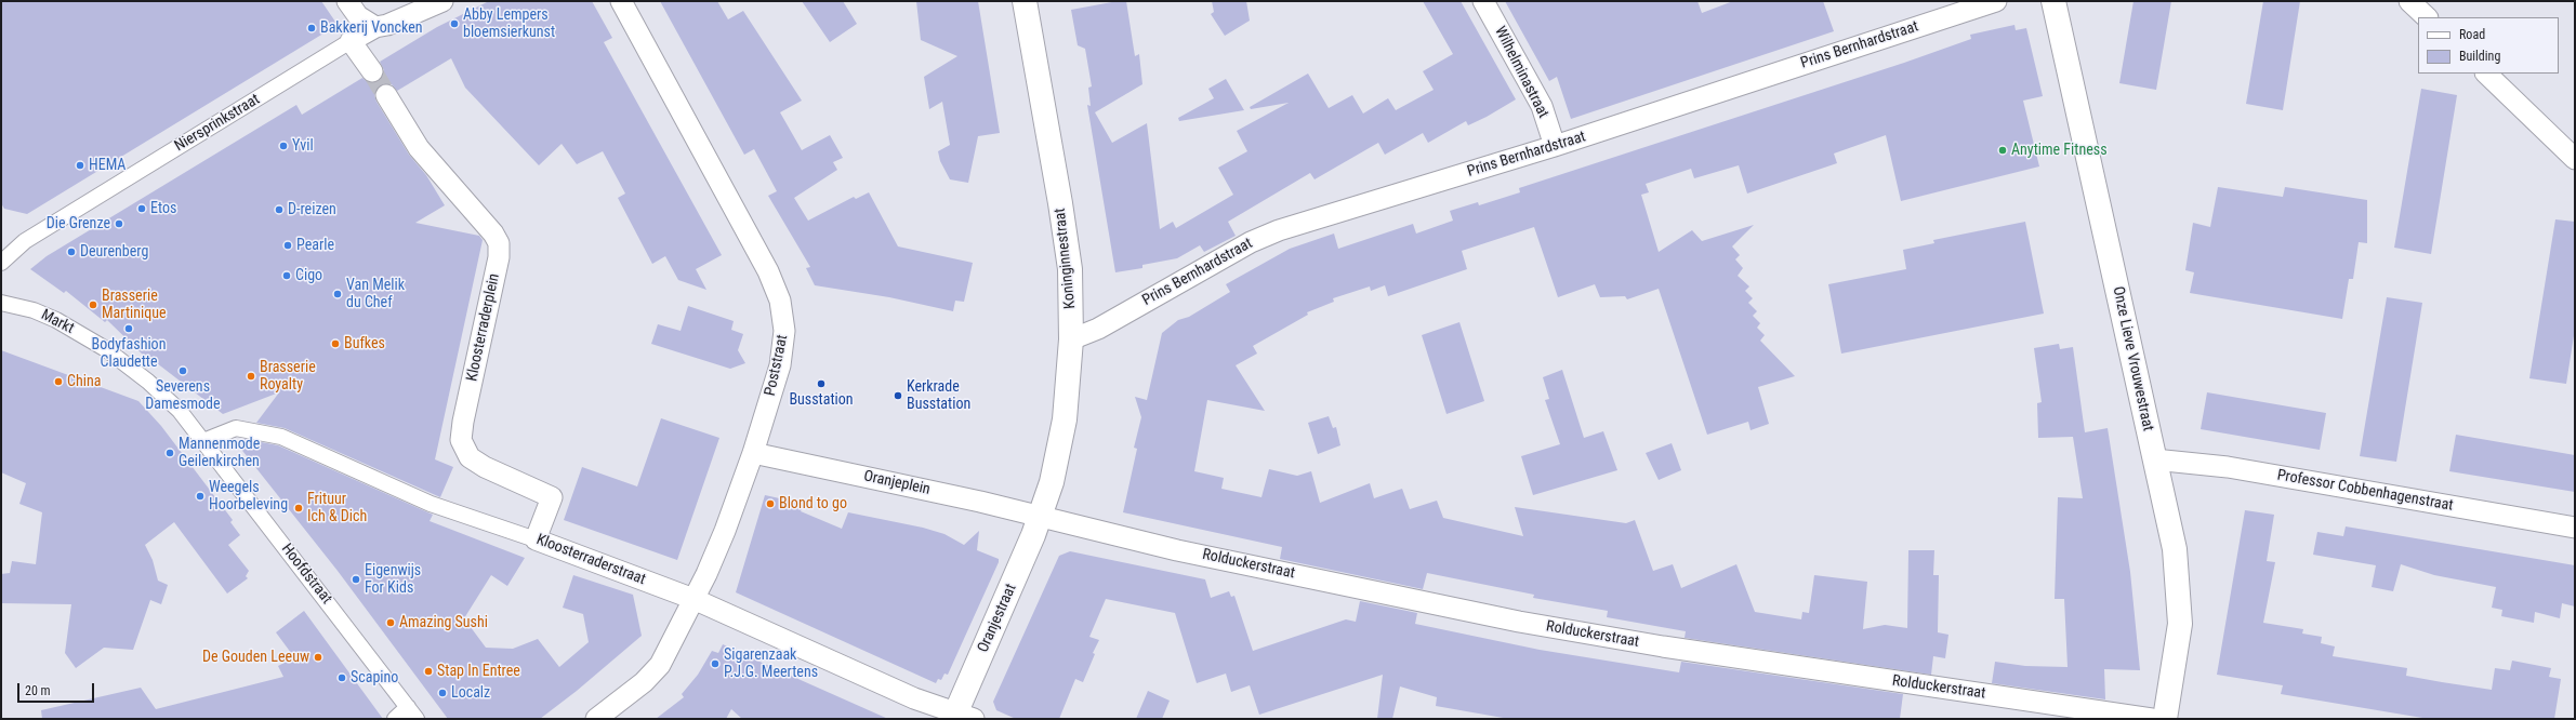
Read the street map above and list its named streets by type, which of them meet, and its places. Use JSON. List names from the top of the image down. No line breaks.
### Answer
{"streets":{"main road":["Koninginnestraat","Onze Lieve Vrouwestraat","Oranjestraat"],"street":["Prins Bernhardstraat","Wilhelminastraat","Niersprinkstraat","Markt","Kloosterraderplein","Poststraat","Oranjeplein","Professor Cobbenhagenstraat","Kloosterraderstraat","Rolduckerstraat","Hoofdstraat"]},"crossings":[["Prins Bernhardstraat","Wilhelminastraat"],["Prins Bernhardstraat","Koninginnestraat"],["Koninginnestraat","Oranjeplein"],["Koninginnestraat","Rolduckerstraat"],["Koninginnestraat","Oranjestraat"],["Markt","Kloosterraderstraat"],["Markt","Hoofdstraat"],["Kloosterraderplein","Kloosterraderstraat"],["Onze Lieve Vrouwestraat","Professor Cobbenhagenstraat"],["Poststraat","Oranjeplein"],["Poststraat","Kloosterraderstraat"],["Oranjeplein","Rolduckerstraat"],["Oranjeplein","Oranjestraat"],["Kloosterraderstraat","Hoofdstraat"],["Kloosterraderstraat","Oranjestraat"],["Rolduckerstraat","Oranjestraat"]],"places":["Abby Lempers bloemsierkunst","Bakkerij Voncken","Yvil","Anytime Fitness","HEMA","Etos","D-reizen","Die Grenze","Pearle","Deurenberg","Cigo","Van Melik du Chef","Brasserie Martinique","Bodyfashion Claudette","Bufkes","Severens Damesmode","Brasserie Royalty","China","Busstation","Kerkrade Busstation","Mannenmode Geilenkirchen","Weegels Hoorbeleving","Blond to go","Frituur Ich & Dich","Eigenwijs For Kids","Amazing Sushi","De Gouden Leeuw","Sigarenzaak P.J.G. Meertens","Stap In Entree","Scapino","Localz"],"legend":["Road","Building"],"scale_bar":"20 m"}
